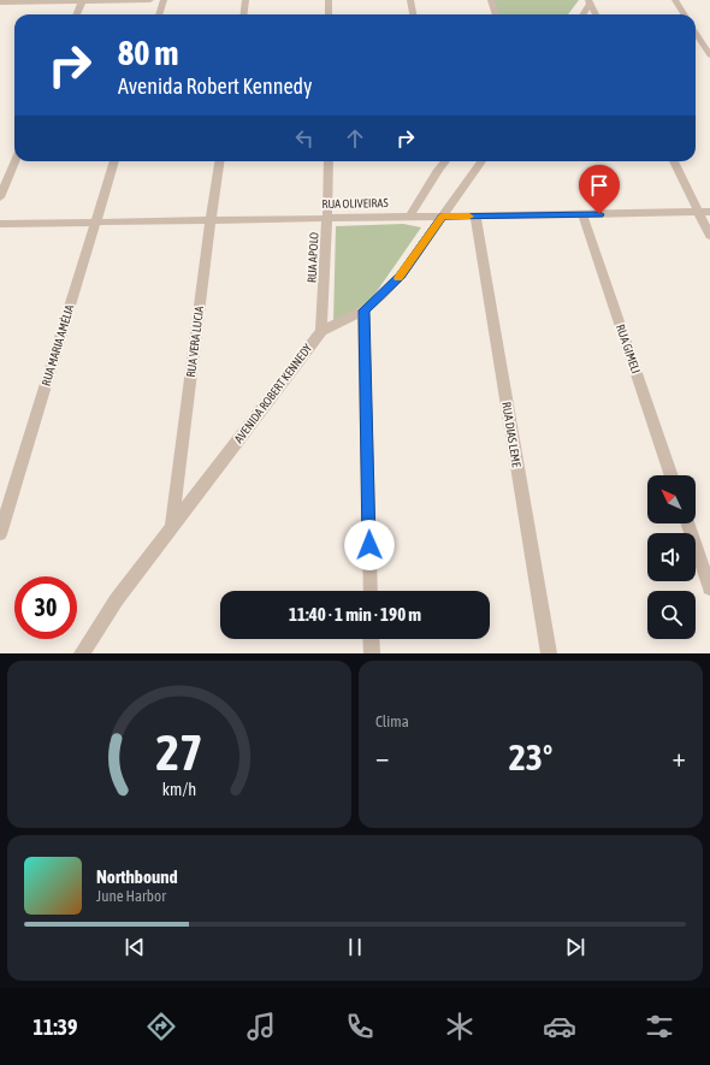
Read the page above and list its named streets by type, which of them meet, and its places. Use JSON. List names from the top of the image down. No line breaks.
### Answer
{"streets":{"street":["RUA OLIVEIRAS","RUA APOLO","RUA VERA LUCIA","RUA MARIA AMÉLIA","RUA GIMELI","AVENIDA ROBERT KENNEDY","RUA DIAS LEME"]},"crossings":[["RUA OLIVEIRAS","RUA APOLO"],["RUA OLIVEIRAS","RUA VERA LUCIA"],["RUA OLIVEIRAS","RUA MARIA AMÉLIA"],["RUA OLIVEIRAS","RUA GIMELI"],["RUA OLIVEIRAS","AVENIDA ROBERT KENNEDY"],["RUA OLIVEIRAS","RUA DIAS LEME"],["RUA APOLO","AVENIDA ROBERT KENNEDY"],["RUA VERA LUCIA","AVENIDA ROBERT KENNEDY"]],"north":"top left","page":{"turn":["80 m","Avenida Robert Kennedy"],"limit":"30","trip":"11:40 · 1 min · 190 m","tile":"Clima","heat":["−","23°","+"],"song":["Northbound","June Harbor"],"tabs":"11:39","gauge":["27","km/h"]}}
